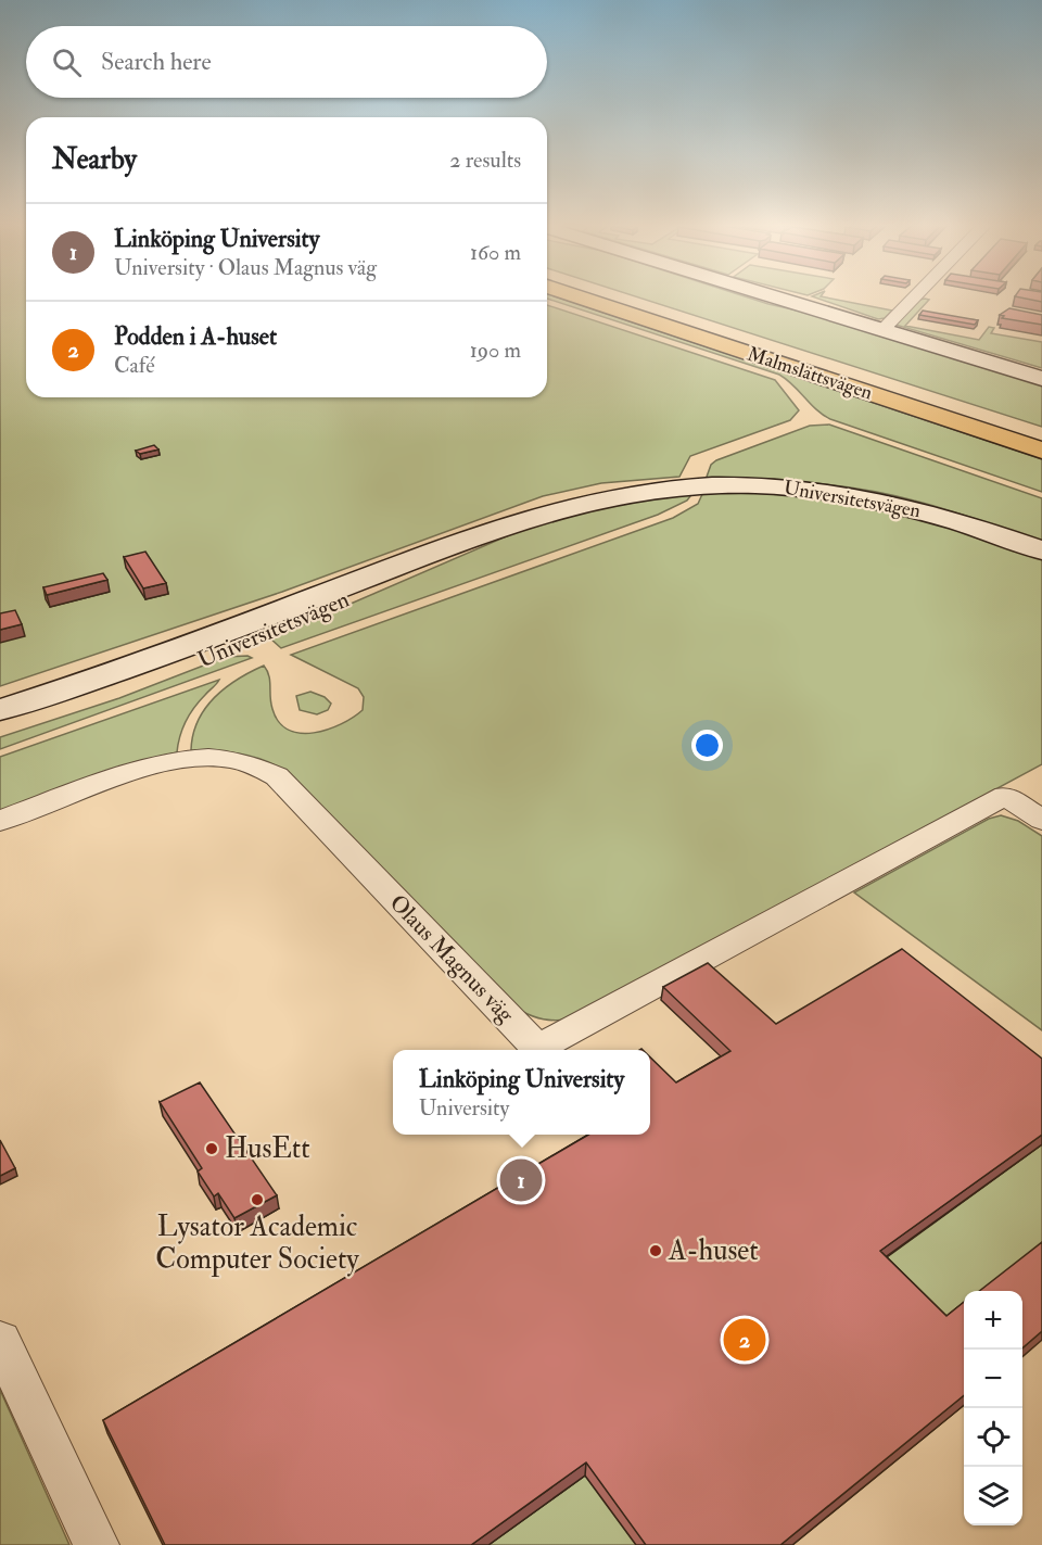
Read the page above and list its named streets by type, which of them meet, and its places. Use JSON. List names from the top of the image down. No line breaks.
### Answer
{"streets":{"highway":["Malmslättsvägen"],"main road":["Universitetsvägen"],"street":["Olaus Magnus väg"]},"places":["HusEtt","Lysator Academic Computer Society","A-huset"],"page":{"search":"Search here","heading":["Nearby","2 results"],"list":[{"mark":"1","name":"Linköping University","note":"University · Olaus Magnus väg","value":"160 m"},{"mark":"2","name":"Podden i A-huset","note":"Café","value":"190 m"}],"popup":["Linköping University","University"],"pins":["1","2"],"map_buttons":["+","−"]}}
